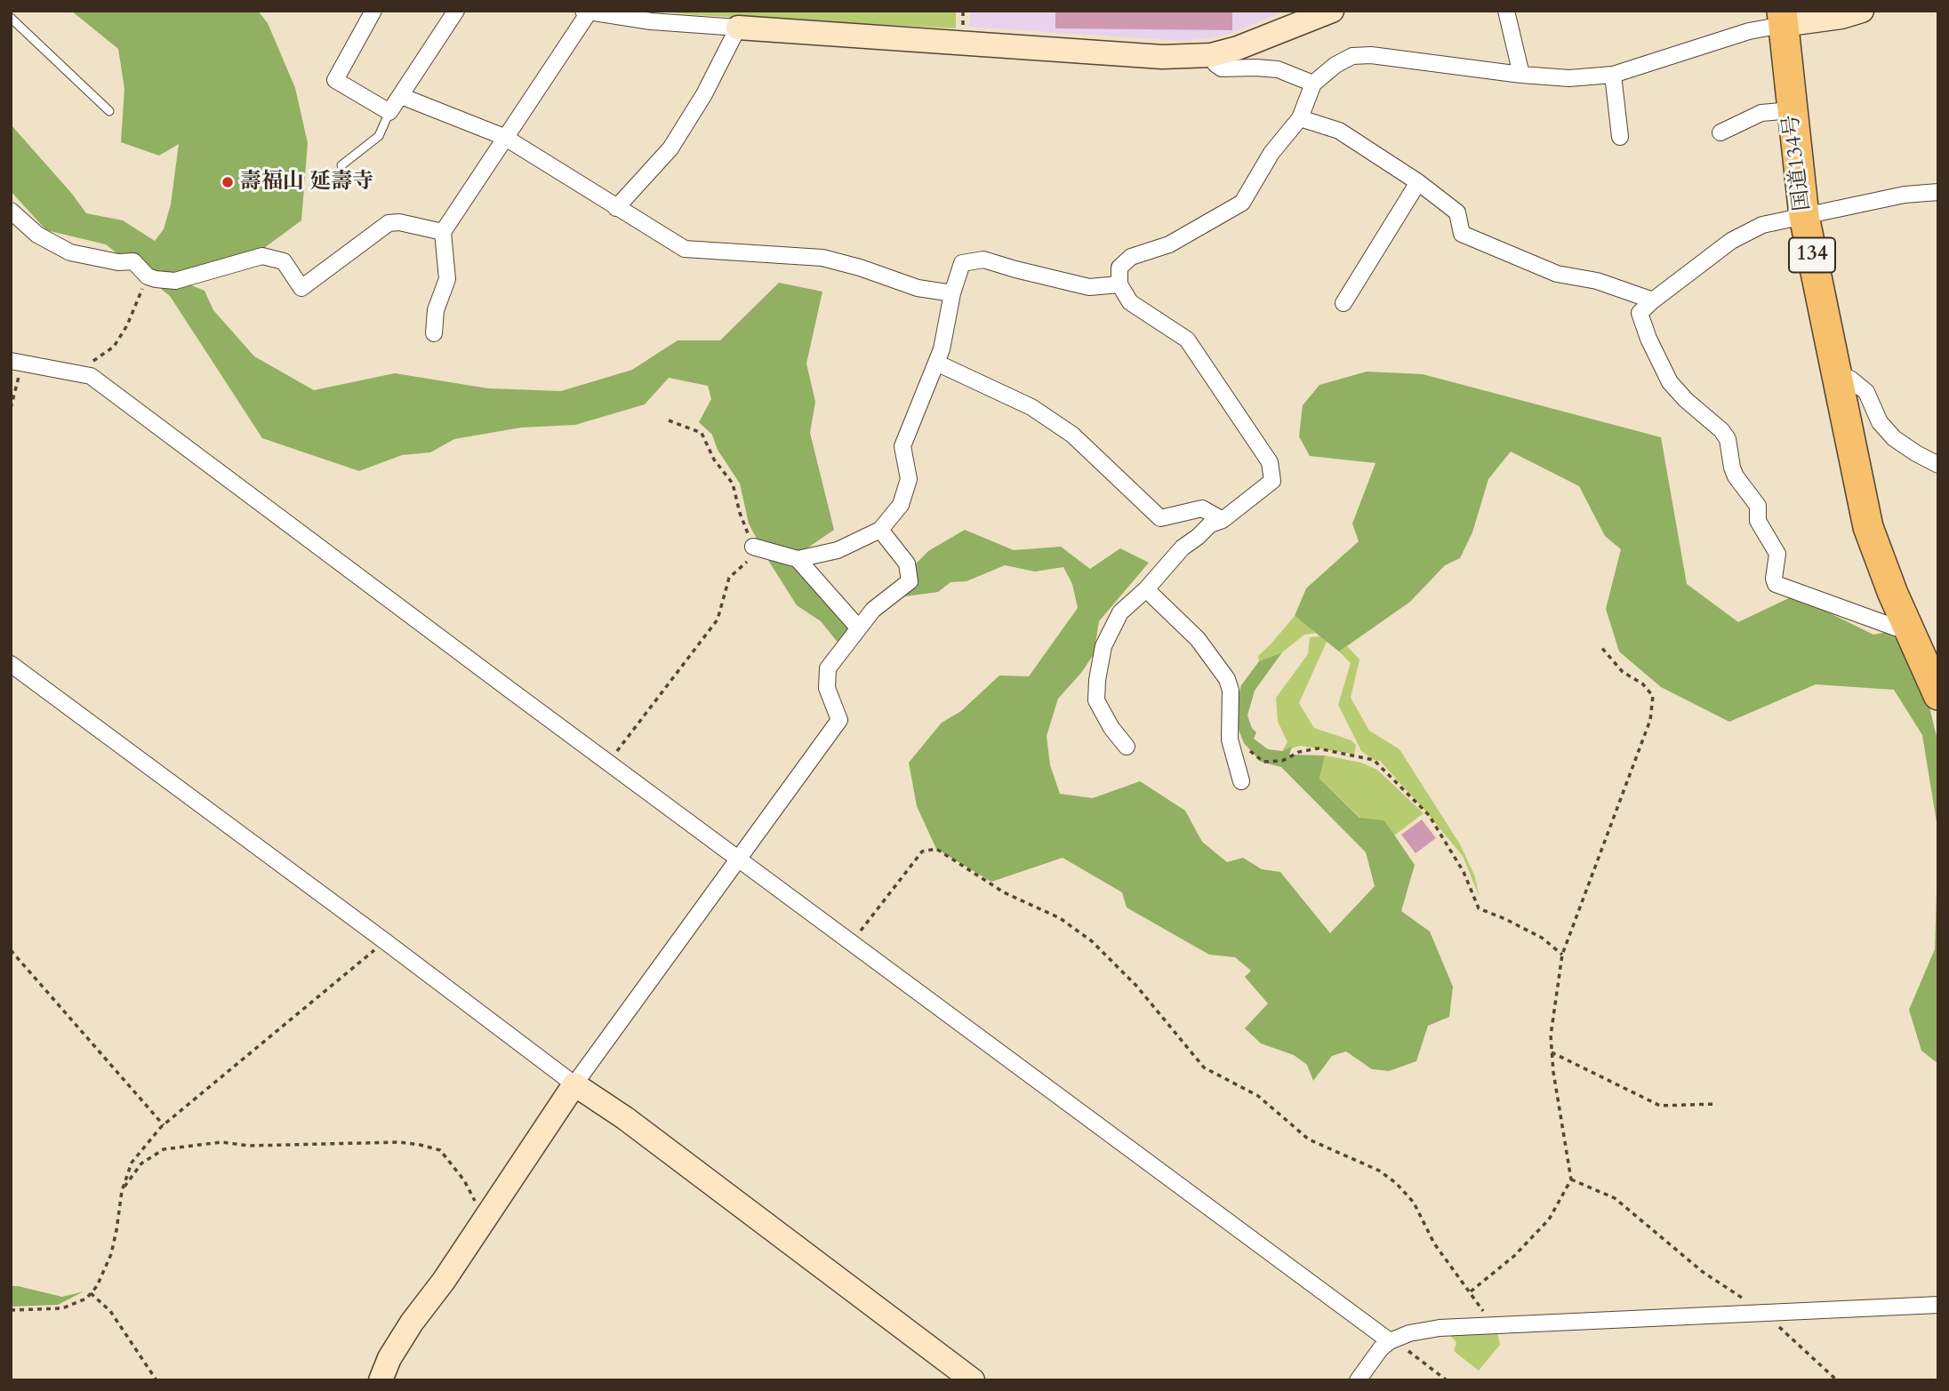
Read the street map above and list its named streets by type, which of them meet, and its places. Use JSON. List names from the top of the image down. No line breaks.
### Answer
{"streets":{"highway":["国道134号","134"]},"places":["壽福山 延壽寺"]}
